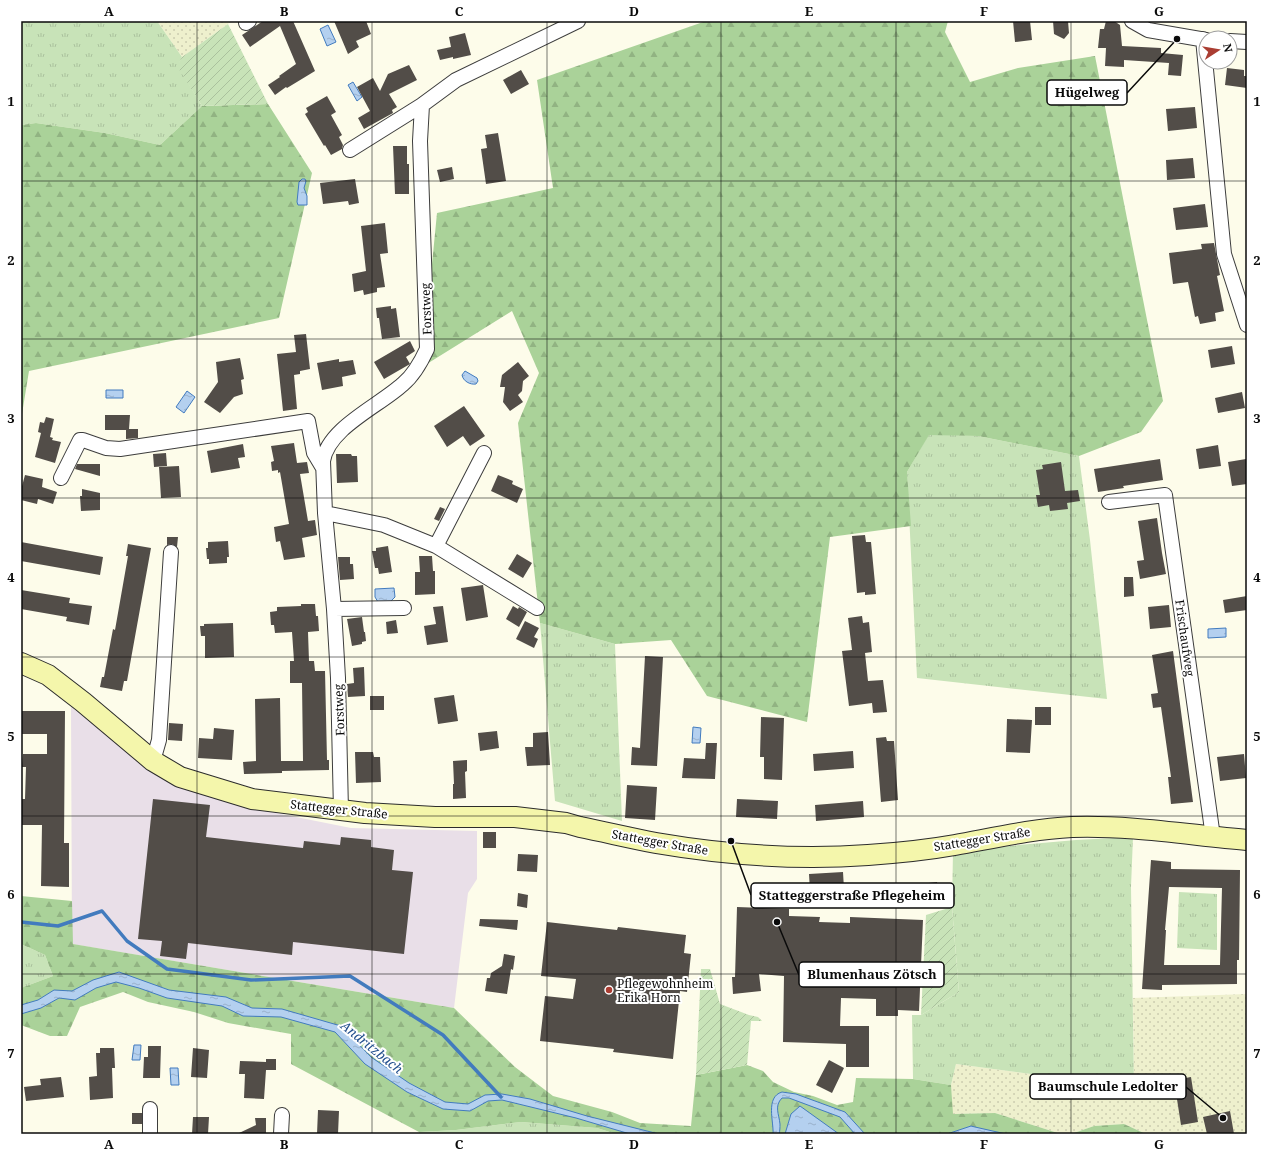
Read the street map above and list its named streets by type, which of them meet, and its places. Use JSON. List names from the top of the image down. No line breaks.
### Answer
{"streets":{"main road":["Stattegger Straße"],"street":["Forstweg","Frischaufweg"]},"crossings":[["Forstweg","Stattegger Straße"],["Frischaufweg","Stattegger Straße"]],"water":["Andritzbach"],"places":["Hügelweg","Statteggerstraße Pflegeheim","Blumenhaus Zötsch","Pflegewohnheim Erika Horn","Baumschule Ledolter"],"north":"right","grid":{"columns":["A","B","C","D","E","F","G"],"rows":["1","2","3","4","5","6","7"]}}
